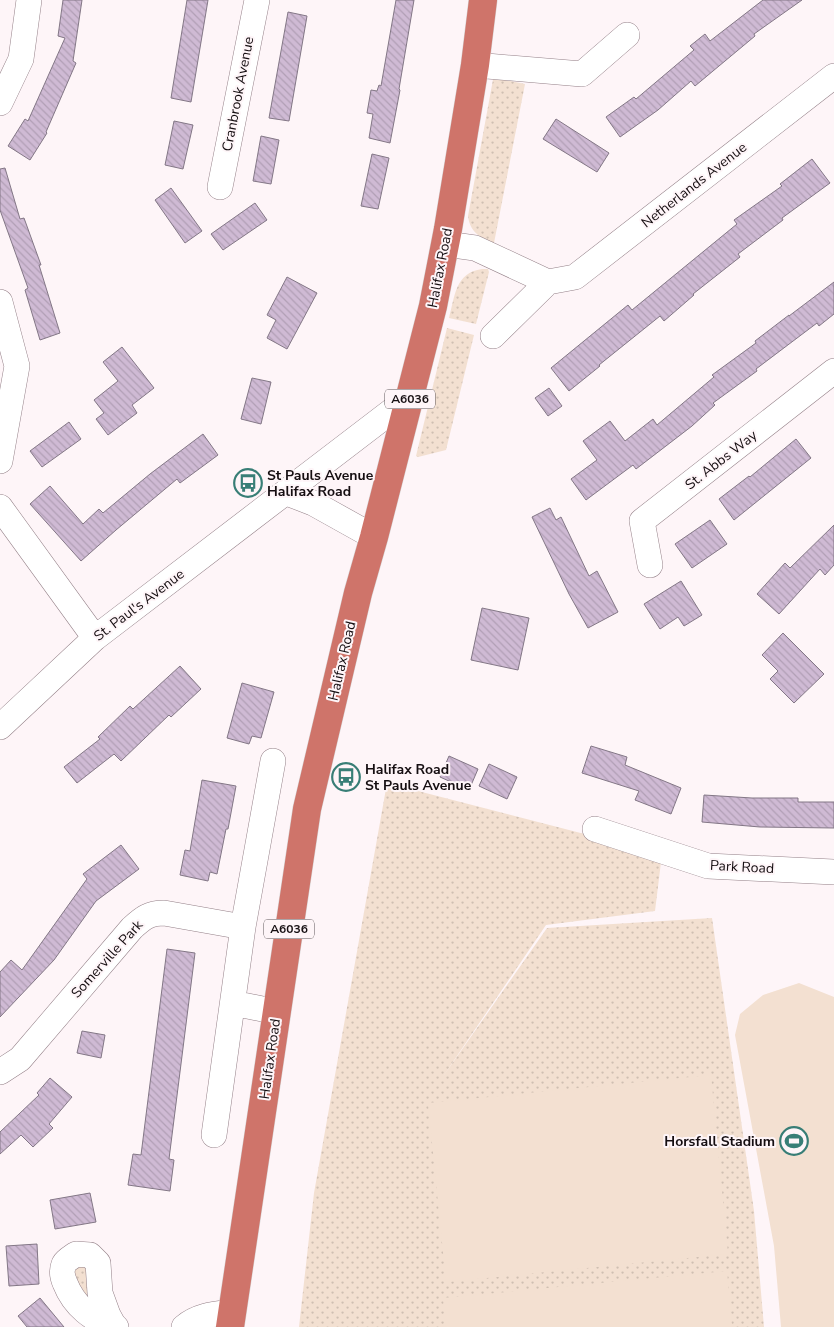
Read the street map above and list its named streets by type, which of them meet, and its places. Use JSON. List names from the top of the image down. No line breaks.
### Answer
{"streets":{"highway":["Halifax Road","A6036"],"street":["Cranbrook Avenue","Netherlands Avenue","St. Abbs Way","St. Paul's Avenue","Park Road","Somerville Park"]},"crossings":[["Halifax Road","St. Paul's Avenue"]],"places":{"bus stop":["St Pauls Avenue Halifax Road","Halifax Road St Pauls Avenue"],"sports":["Horsfall Stadium"]}}
